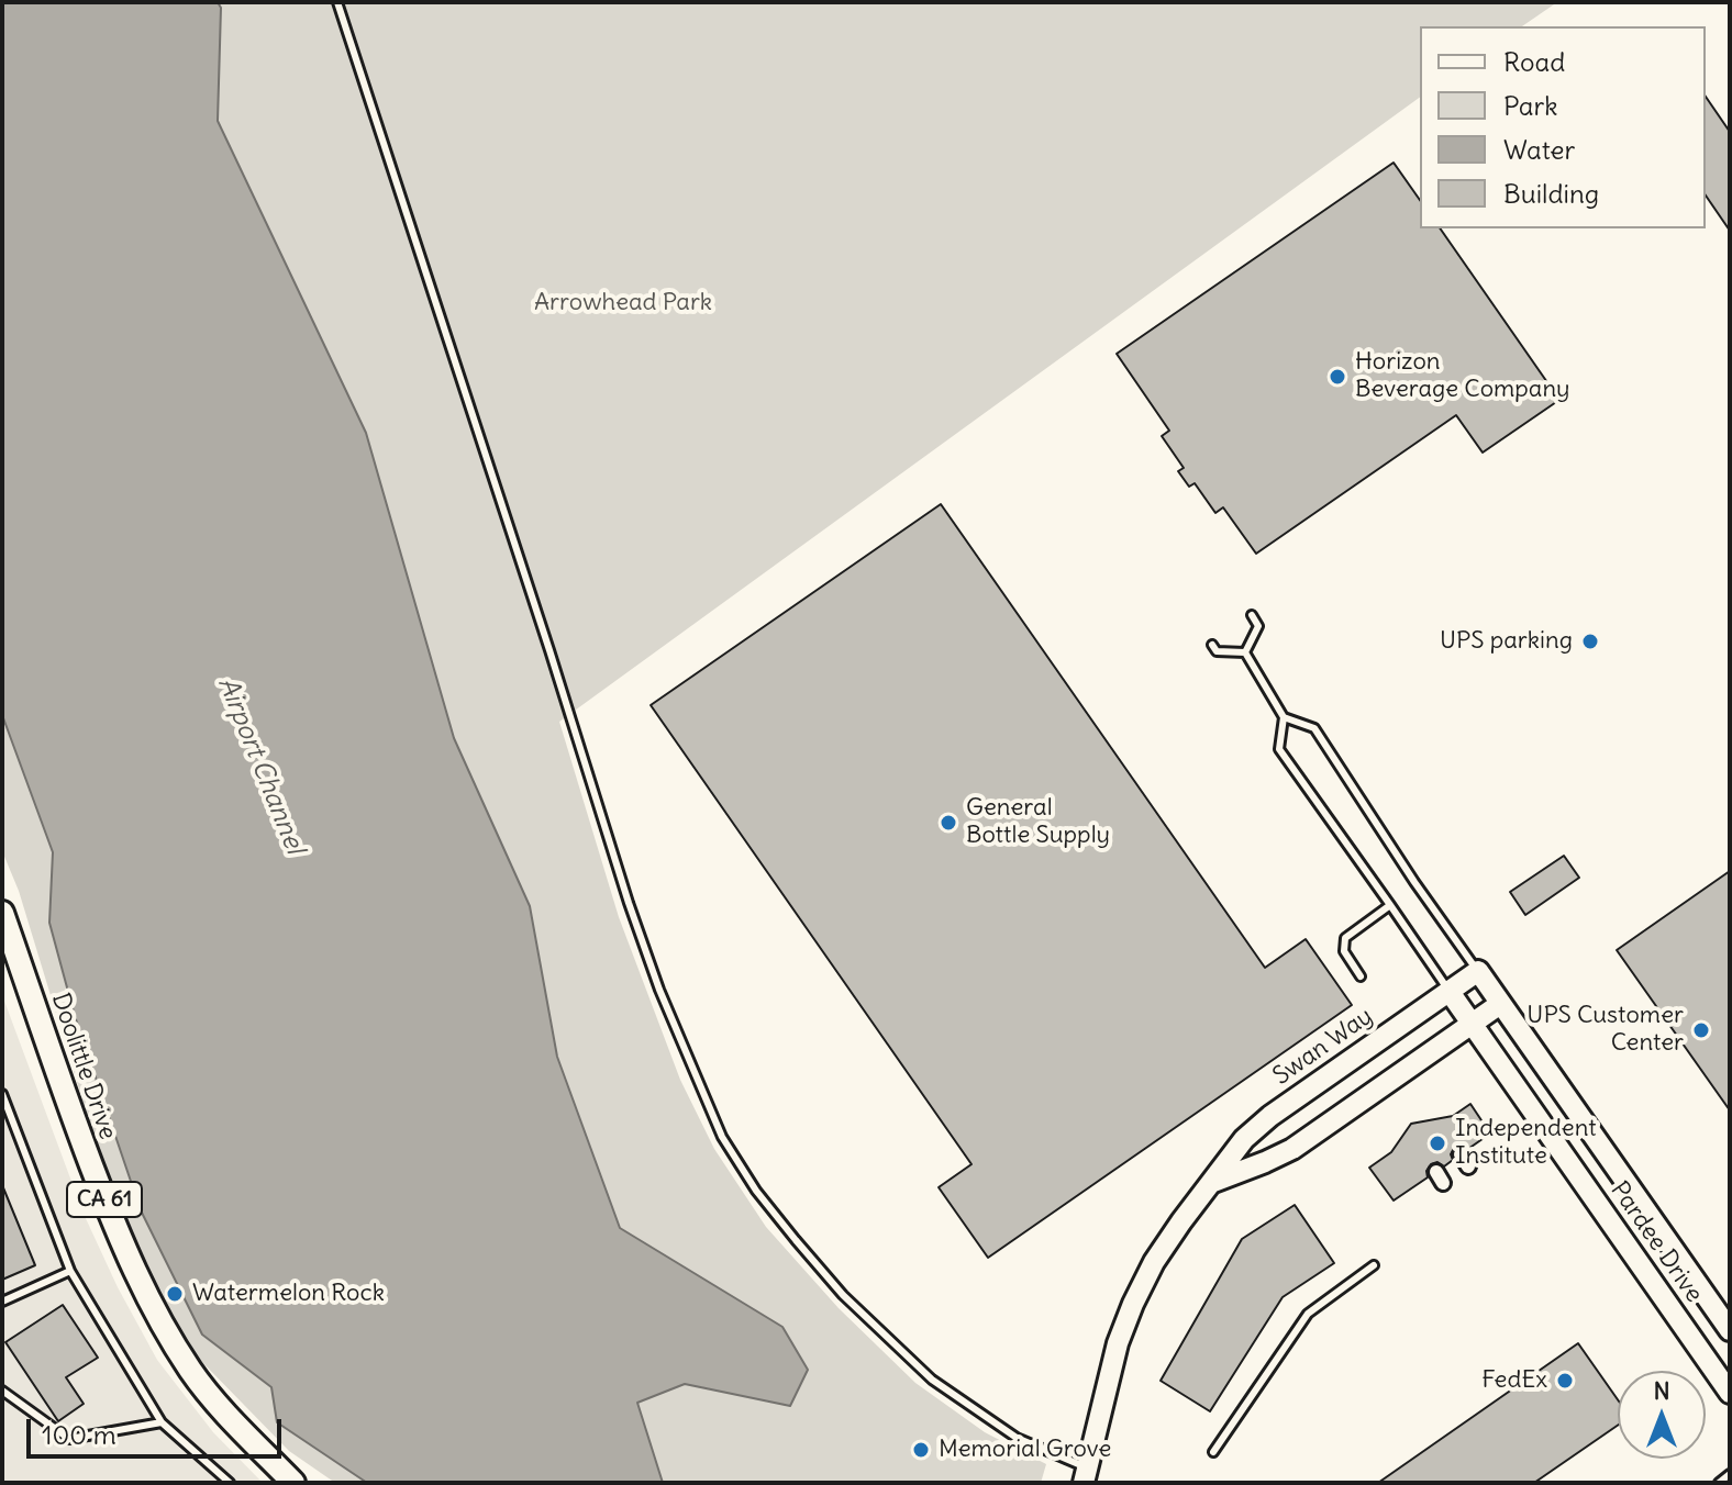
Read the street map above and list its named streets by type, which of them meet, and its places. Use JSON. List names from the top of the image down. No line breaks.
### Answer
{"streets":{"main road":["Swan Way","Doolittle Drive","CA 61","Pardee Drive"]},"crossings":[["Swan Way","Pardee Drive"]],"water":["Airport Channel"],"parks":["Arrowhead Park"],"places":["Horizon Beverage Company","UPS parking","General Bottle Supply","UPS Customer Center","Independent Institute","Watermelon Rock","FedEx","Memorial Grove"],"legend":["Road","Park","Water","Building"],"scale_bar":"100 m","north":"top"}
